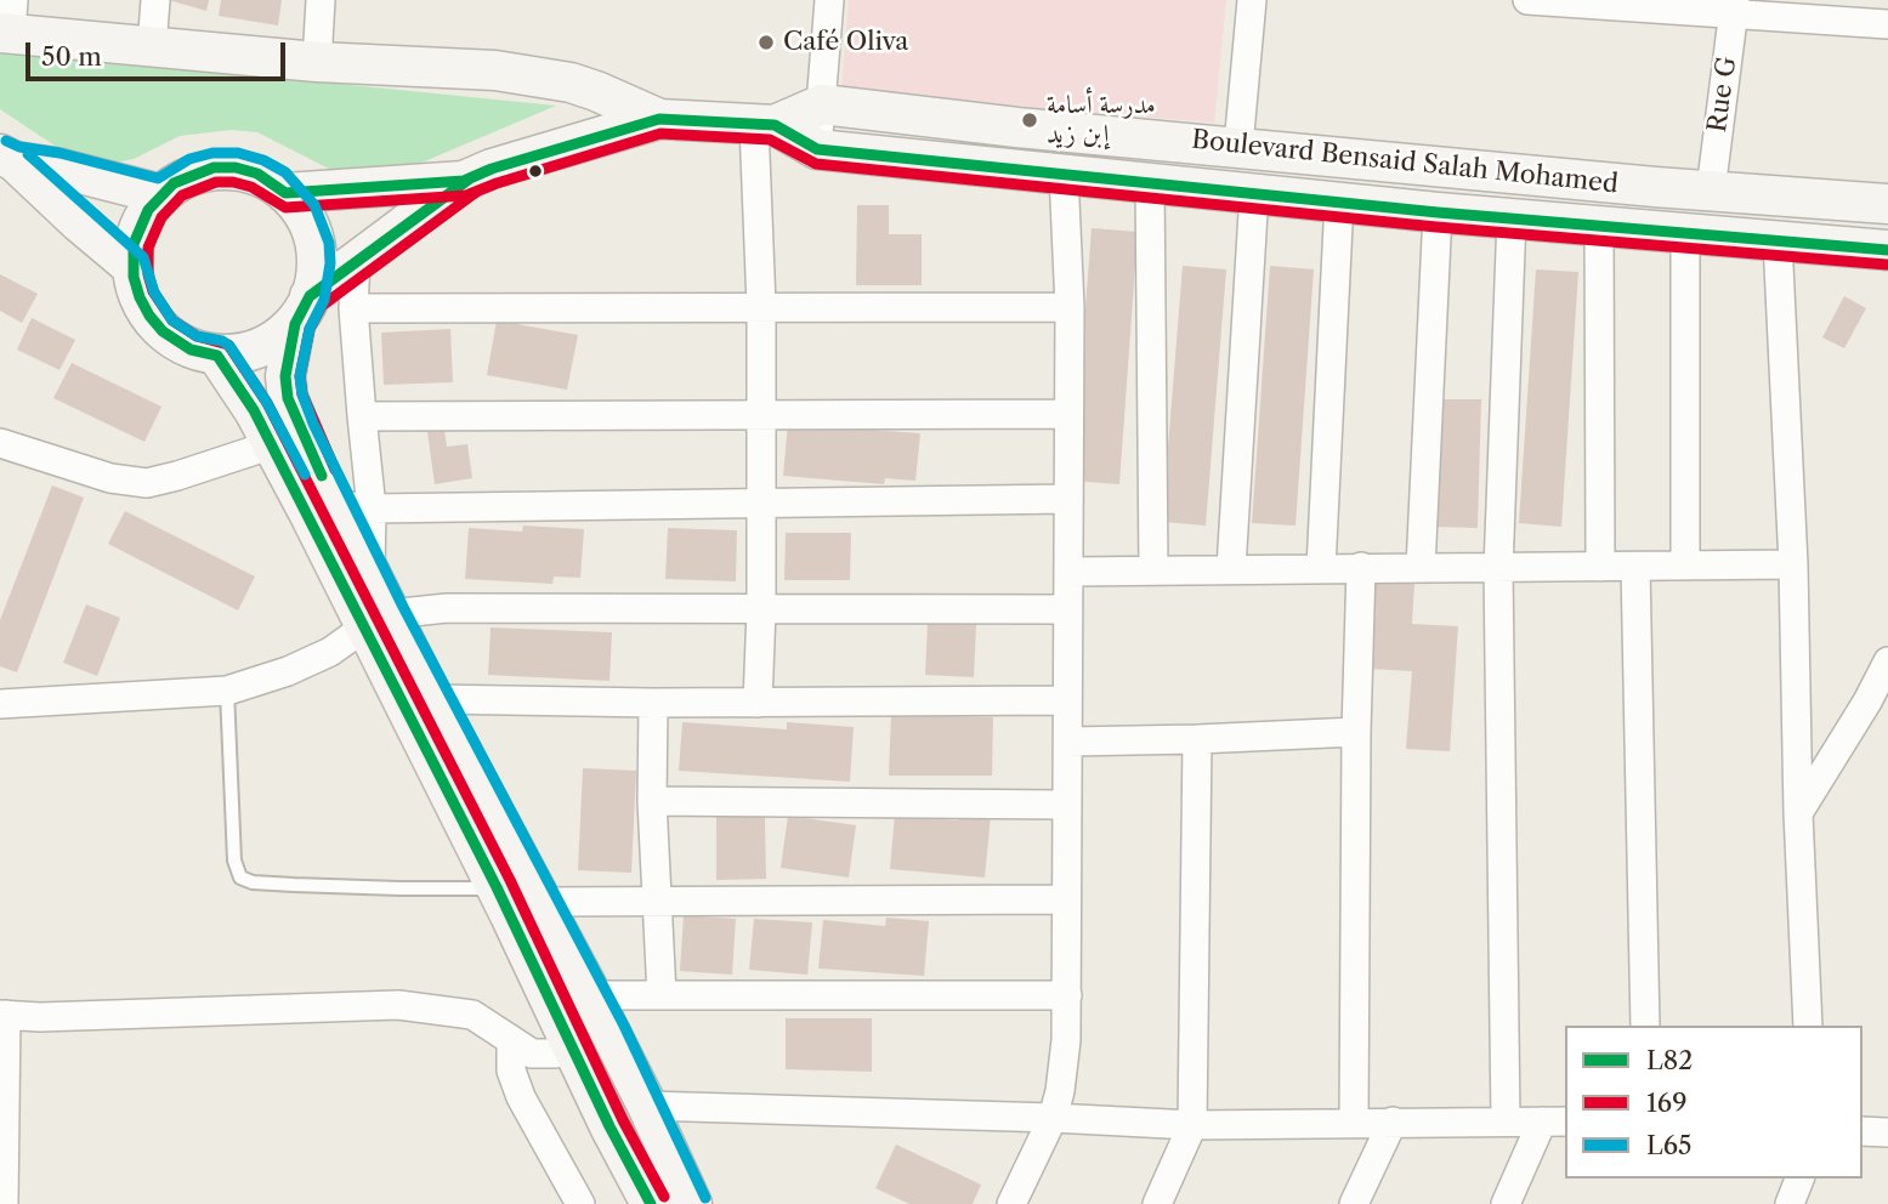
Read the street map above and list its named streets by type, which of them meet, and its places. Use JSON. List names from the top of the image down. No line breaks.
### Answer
{"streets":{"street":["Rue G","Boulevard Bensaid Salah Mohamed"]},"crossings":[["Rue G","Boulevard Bensaid Salah Mohamed"]],"places":["Café Oliva","مدرسة أسامة إبن زيد"],"lines":["transit line L82","transit line 169","transit line L65"],"legend":["L82","169","L65"],"scale_bar":"50 m"}
